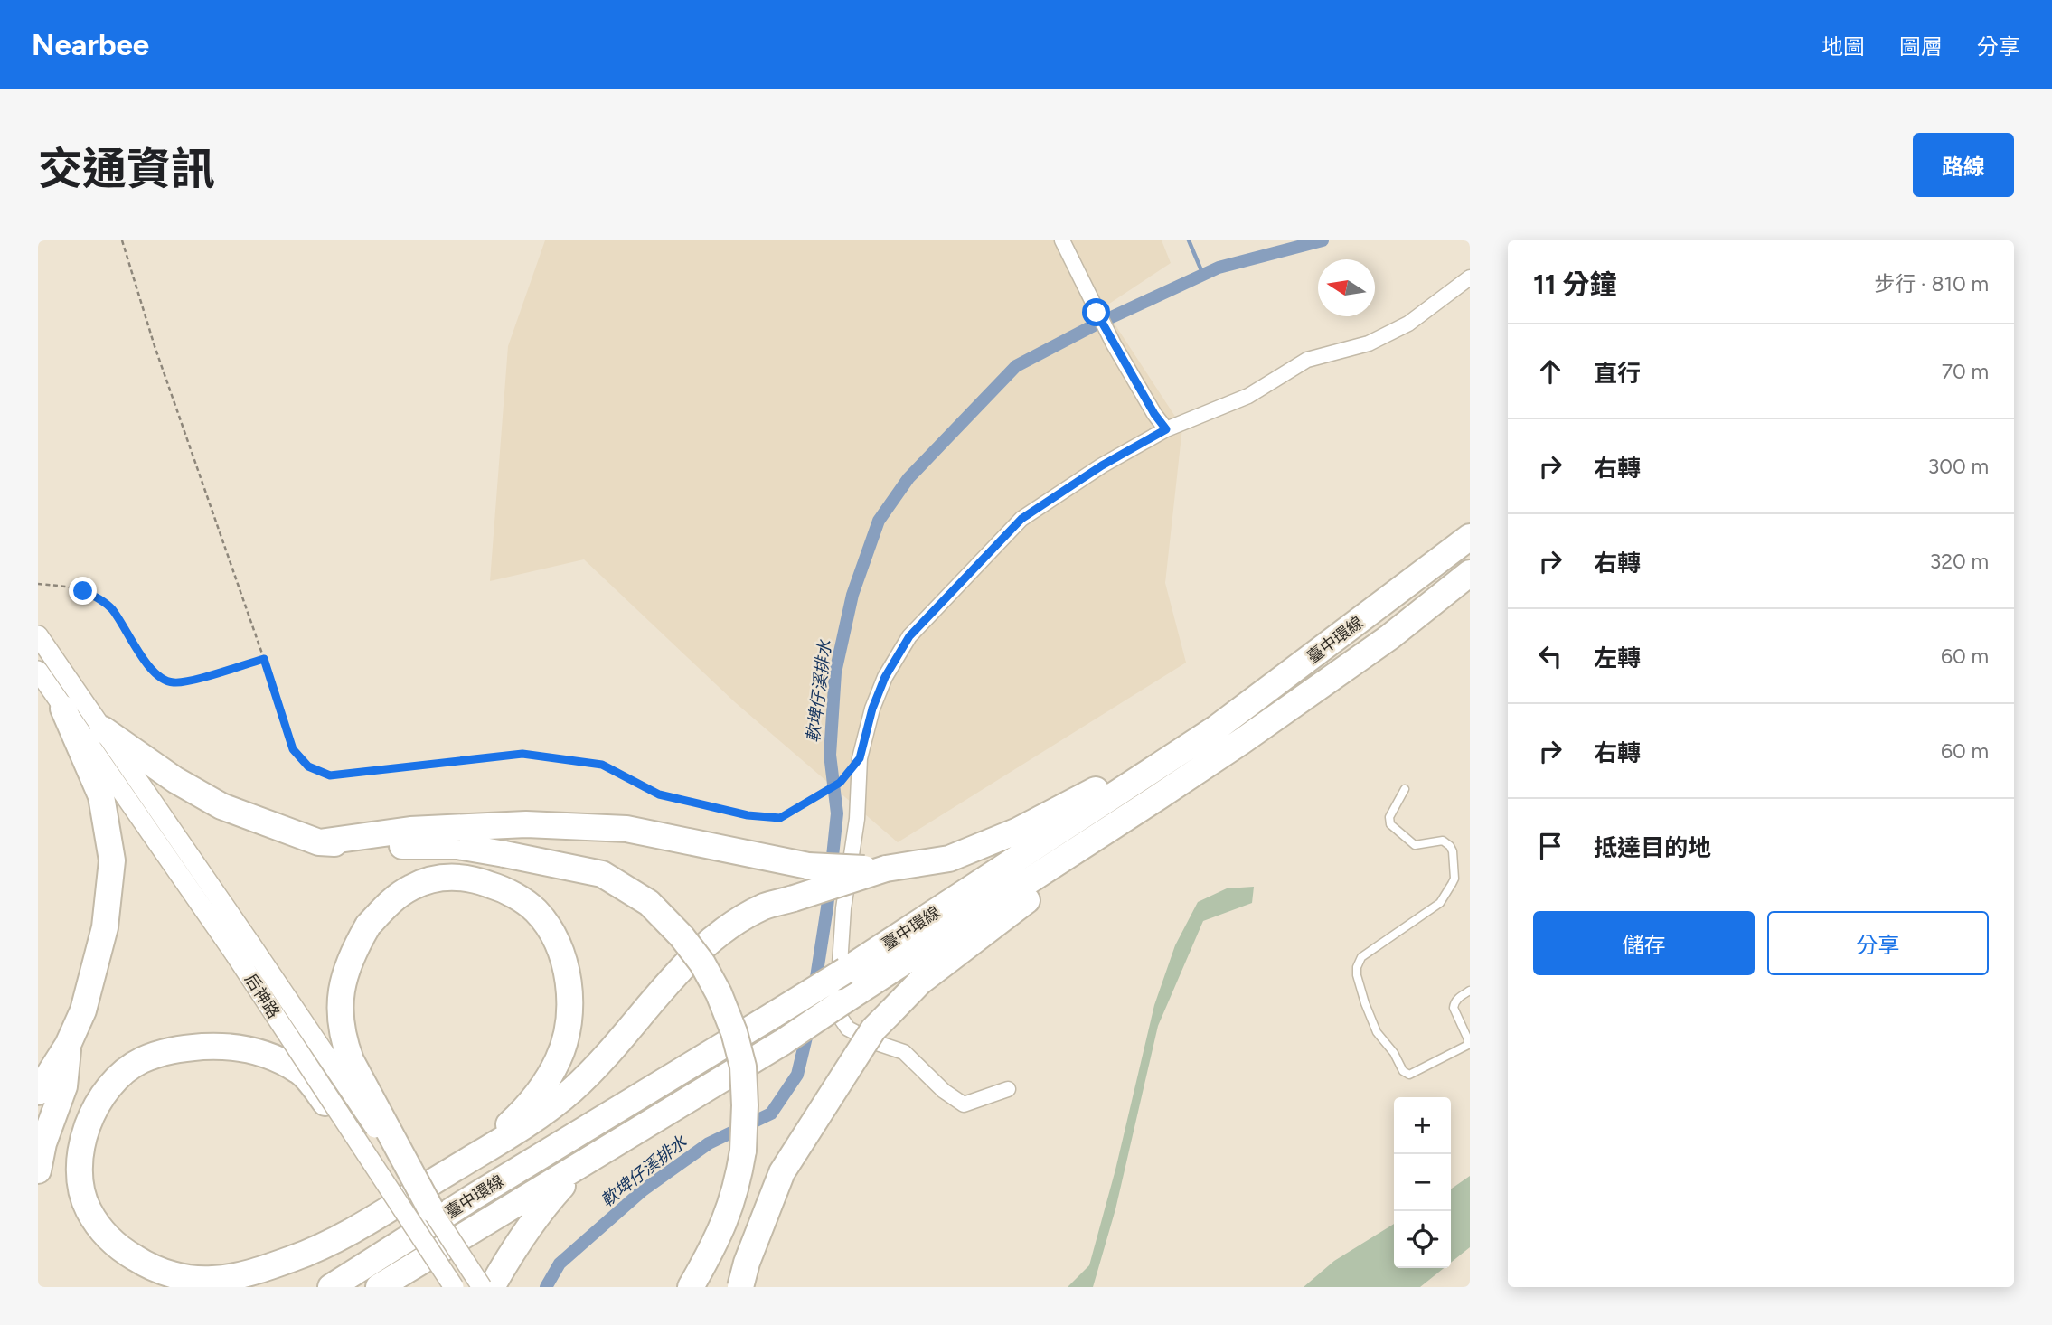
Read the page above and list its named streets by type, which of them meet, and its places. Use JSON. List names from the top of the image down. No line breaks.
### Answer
{"streets":{"highway":["臺中環線"],"street":["后神路"]},"water":["軟埤仔溪排水"],"north":"left","page":{"header":"Nearbee","nav":["地圖","圖層","分享"],"title":"交通資訊","buttons":["路線",["儲存","分享"]],"heading":["11 分鐘","步行 · 810 m"],"list":[["直行","70 m"],["右轉","300 m"],["右轉","320 m"],["左轉","60 m"],["右轉","60 m"],"抵達目的地"],"map_buttons":["+","−"]}}
